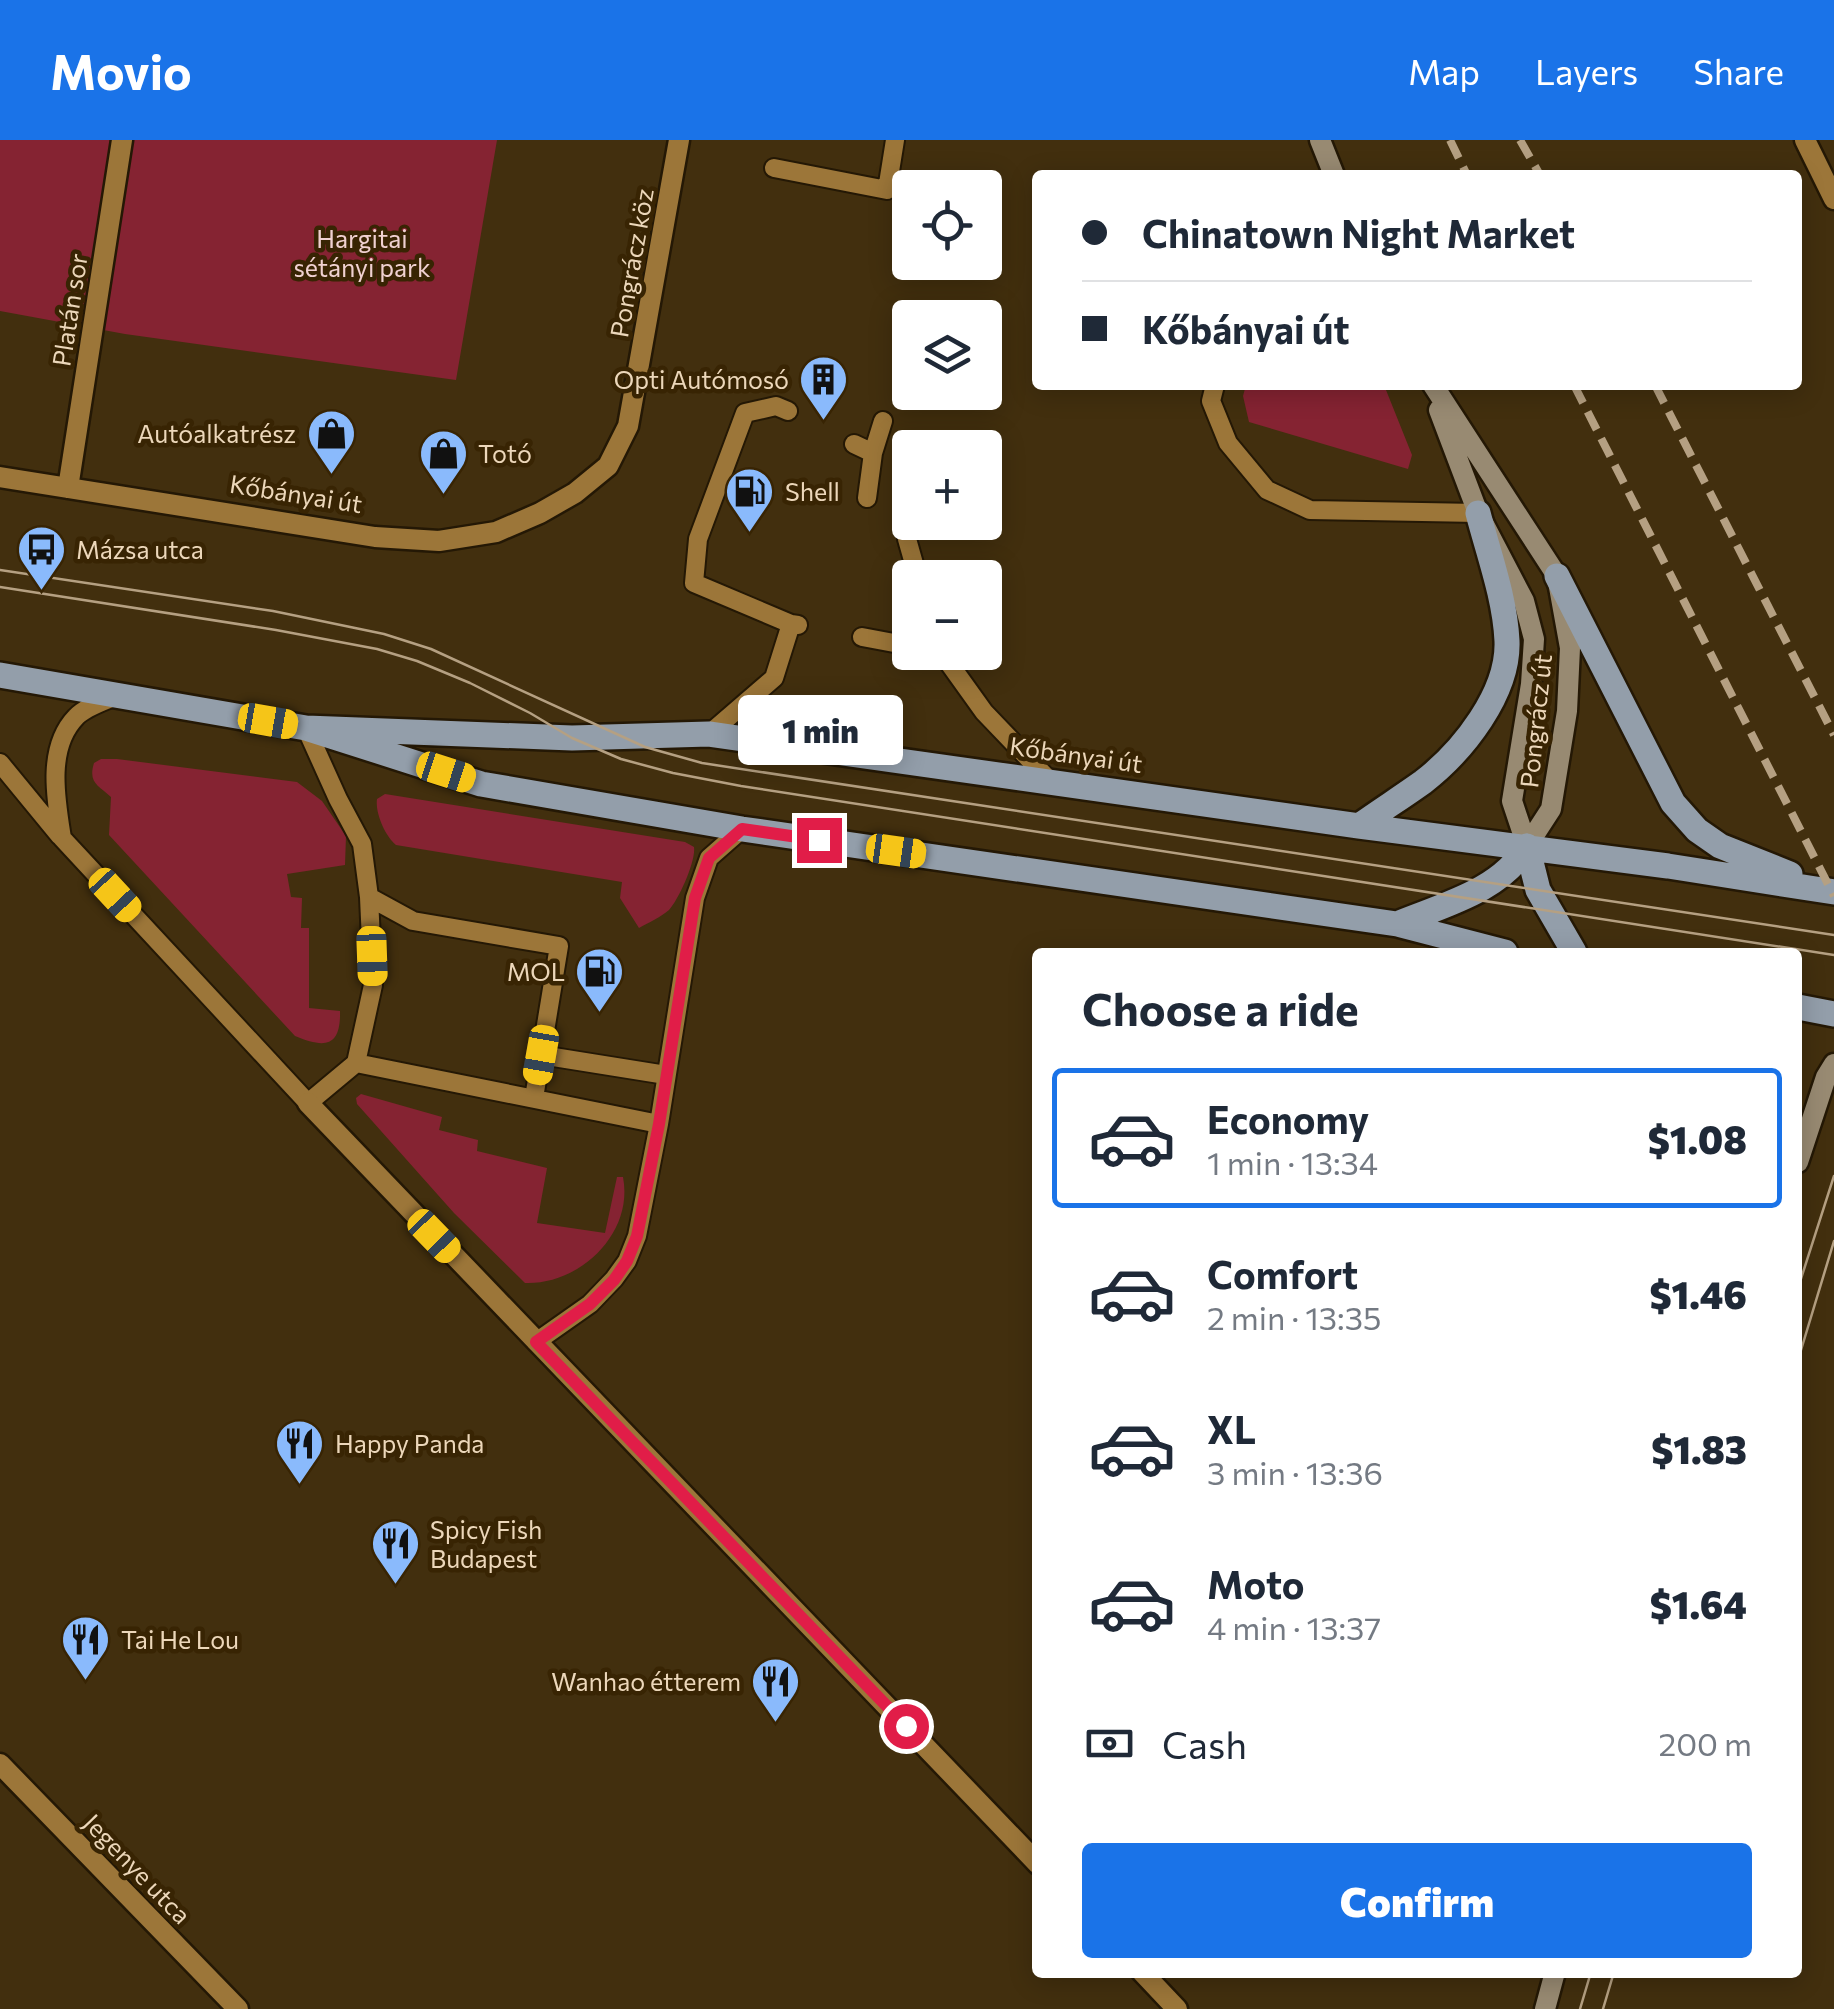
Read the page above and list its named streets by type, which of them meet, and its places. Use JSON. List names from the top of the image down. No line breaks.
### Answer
{"streets":{"main road":["Kőbányai út"],"street":["Pongrácz köz","Platán sor","Pongrácz út","Jegenye utca"]},"crossings":[["Pongrácz köz","Kőbányai út"],["Platán sor","Kőbányai út"],["Kőbányai út","Pongrácz út"]],"parks":["Hargitai sétányi park"],"places":{"building":["Opti Autómosó"],"shop":["Autóalkatrész","Totó"],"fuel station":["Shell","MOL"],"bus stop":["Mázsa utca"],"restaurant":["Happy Panda","Spicy Fish Budapest","Tai He Lou","Wanhao étterem"]},"page":{"header":"Movio","nav":["Map","Layers","Share"],"map_buttons":["+","−"],"banner":["Chinatown Night Market","Kőbányai út"],"bubble":"1 min","heading":"Choose a ride","list":[{"name":"Economy","note":"1 min · 13:34","value":"$1.08"},{"name":"Comfort","note":"2 min · 13:35","value":"$1.46"},{"name":"XL","note":"3 min · 13:36","value":"$1.83"},{"name":"Moto","note":"4 min · 13:37","value":"$1.64"}],"pay":["Cash","200 m"],"buttons":"Confirm"}}
